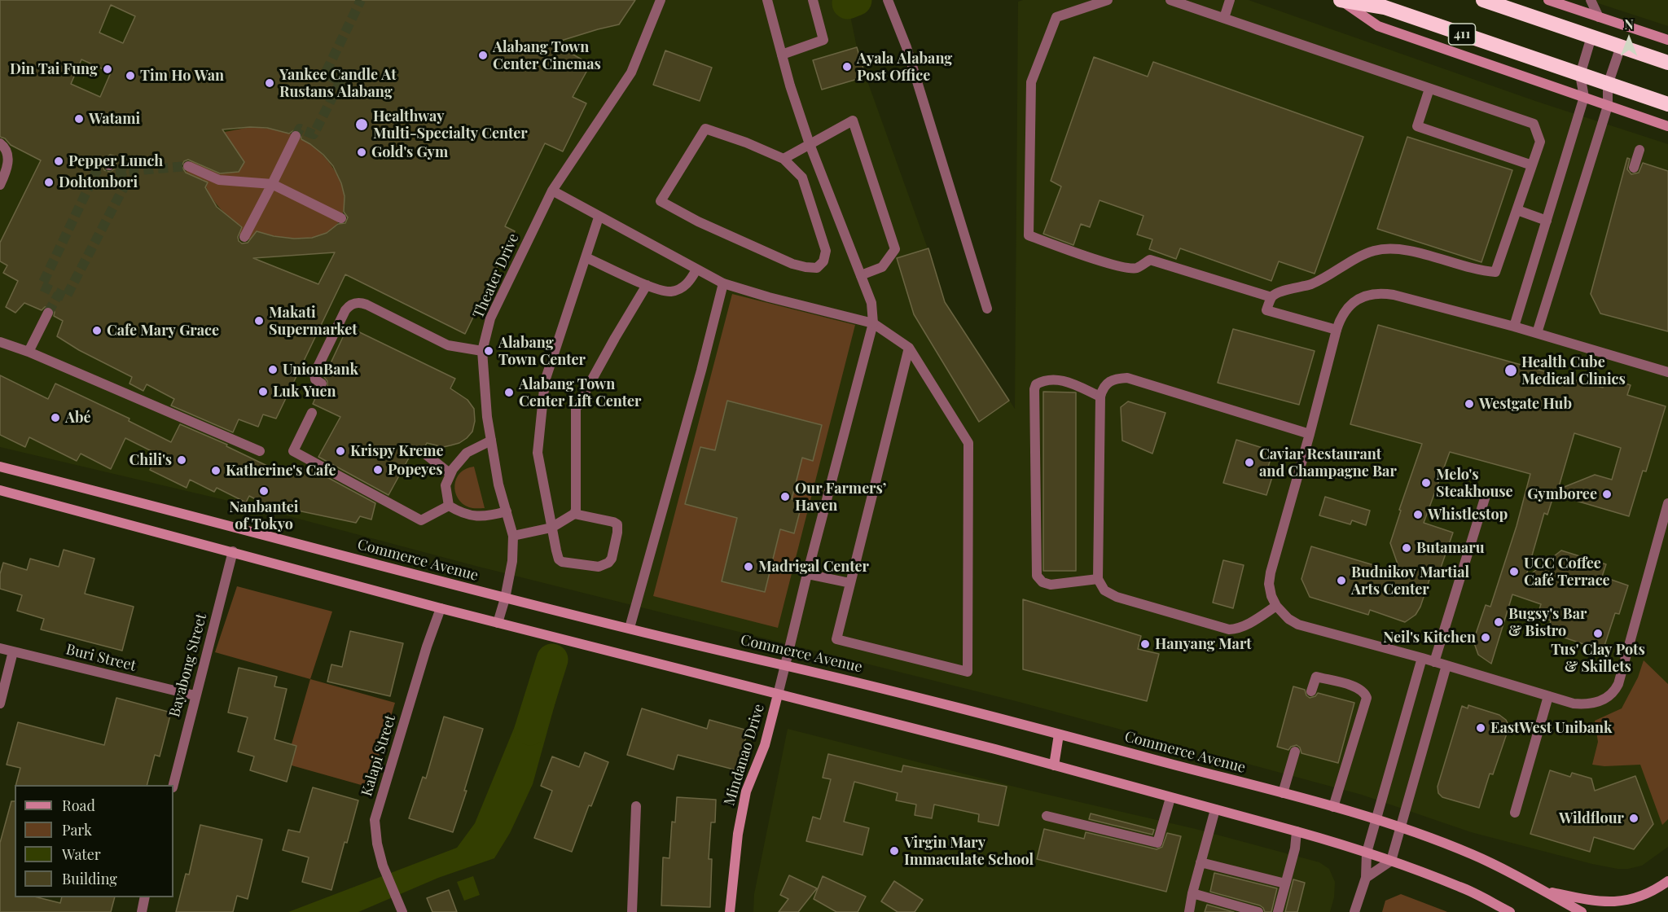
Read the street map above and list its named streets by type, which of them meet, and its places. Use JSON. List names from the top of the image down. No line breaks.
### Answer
{"streets":{"highway":["411"],"main road":["Commerce Avenue","Mindanao Drive"],"street":["Theater Drive","Buri Street","Bayabong Street","Kalapi Street"]},"crossings":[["Theater Drive","Commerce Avenue"],["Commerce Avenue","Mindanao Drive"],["Buri Street","Bayabong Street"]],"places":["Alabang Town Center Cinemas","Ayala Alabang Post Office","Din Tai Fung","Tim Ho Wan","Yankee Candle At Rustans Alabang","Watami","Healthway Multi-Specialty Center","Gold's Gym","Pepper Lunch","Dohtonbori","Makati Supermarket","Cafe Mary Grace","Alabang Town Center","UnionBank","Health Cube Medical Clinics","Luk Yuen","Alabang Town Center Lift Center","Westgate Hub","Abé","Krispy Kreme","Chili's","Caviar Restaurant and Champagne Bar","Popeyes","Katherine's Cafe","Melo's Steakhouse","Nanbantei of Tokyo","Gymboree","Our Farmers’ Haven","Whistlestop","Butamaru","Madrigal Center","UCC Coffee Café Terrace","Budnikov Martial Arts Center","Bugsy's Bar & Bistro","Tus' Clay Pots & Skillets","Neil's Kitchen","Hanyang Mart","EastWest Unibank","Wildflour","Virgin Mary Immaculate School"],"legend":["Road","Park","Water","Building"],"north":"top"}
